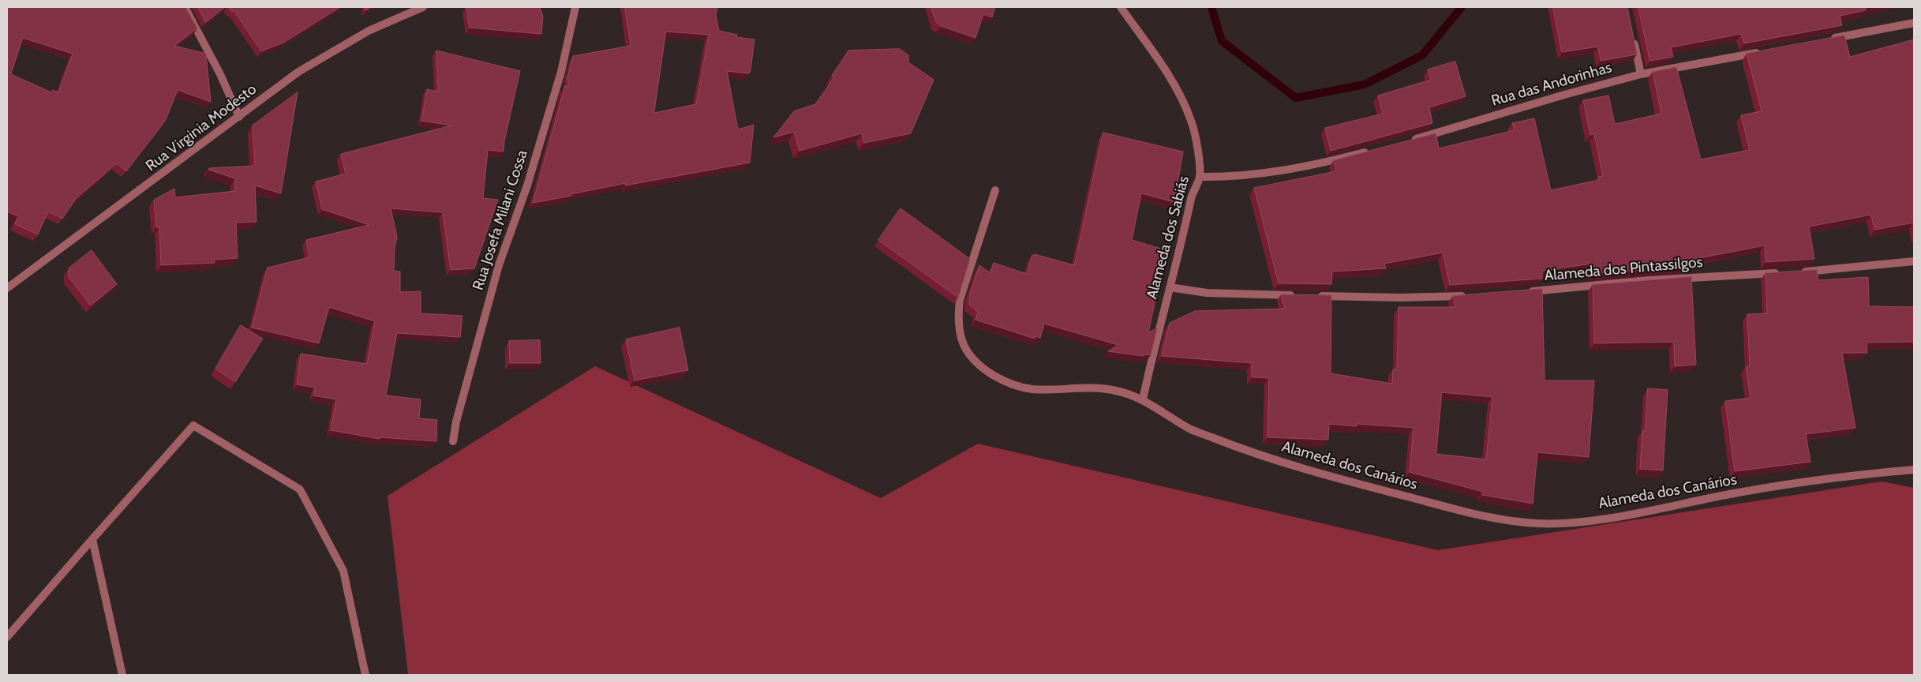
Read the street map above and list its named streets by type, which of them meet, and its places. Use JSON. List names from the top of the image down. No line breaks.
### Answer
{"streets":{"street":["Rua das Andorinhas","Rua Virginia Modesto","Rua Josefa Milani Cossa","Alameda dos Sabiás","Alameda dos Pintassilgos","Alameda dos Canários"]},"crossings":[["Alameda dos Sabiás","Alameda dos Canários"]]}
